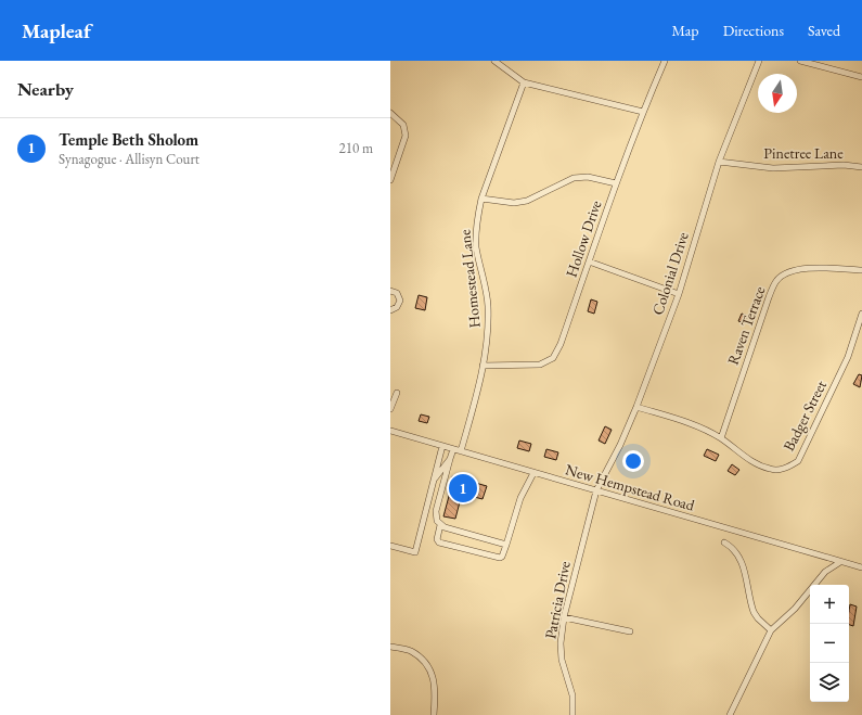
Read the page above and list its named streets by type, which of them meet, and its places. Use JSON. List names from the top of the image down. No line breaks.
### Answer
{"streets":{"street":["Pinetree Lane","Hollow Drive","Colonial Drive","Homestead Lane","Raven Terrace","Badger Street","New Hempstead Road","Patricia Drive"]},"crossings":[["Pinetree Lane","Colonial Drive"],["Hollow Drive","Homestead Lane"],["Colonial Drive","Badger Street"],["Colonial Drive","New Hempstead Road"],["Colonial Drive","Patricia Drive"],["Homestead Lane","New Hempstead Road"],["Raven Terrace","Badger Street"],["New Hempstead Road","Patricia Drive"]],"north":"bottom","page":{"header":"Mapleaf","nav":["Map","Directions","Saved"],"heading":"Nearby","list":[{"mark":"1","name":"Temple Beth Sholom","note":"Synagogue · Allisyn Court","value":"210 m"}],"pins":"1","map_buttons":["+","−"]}}
